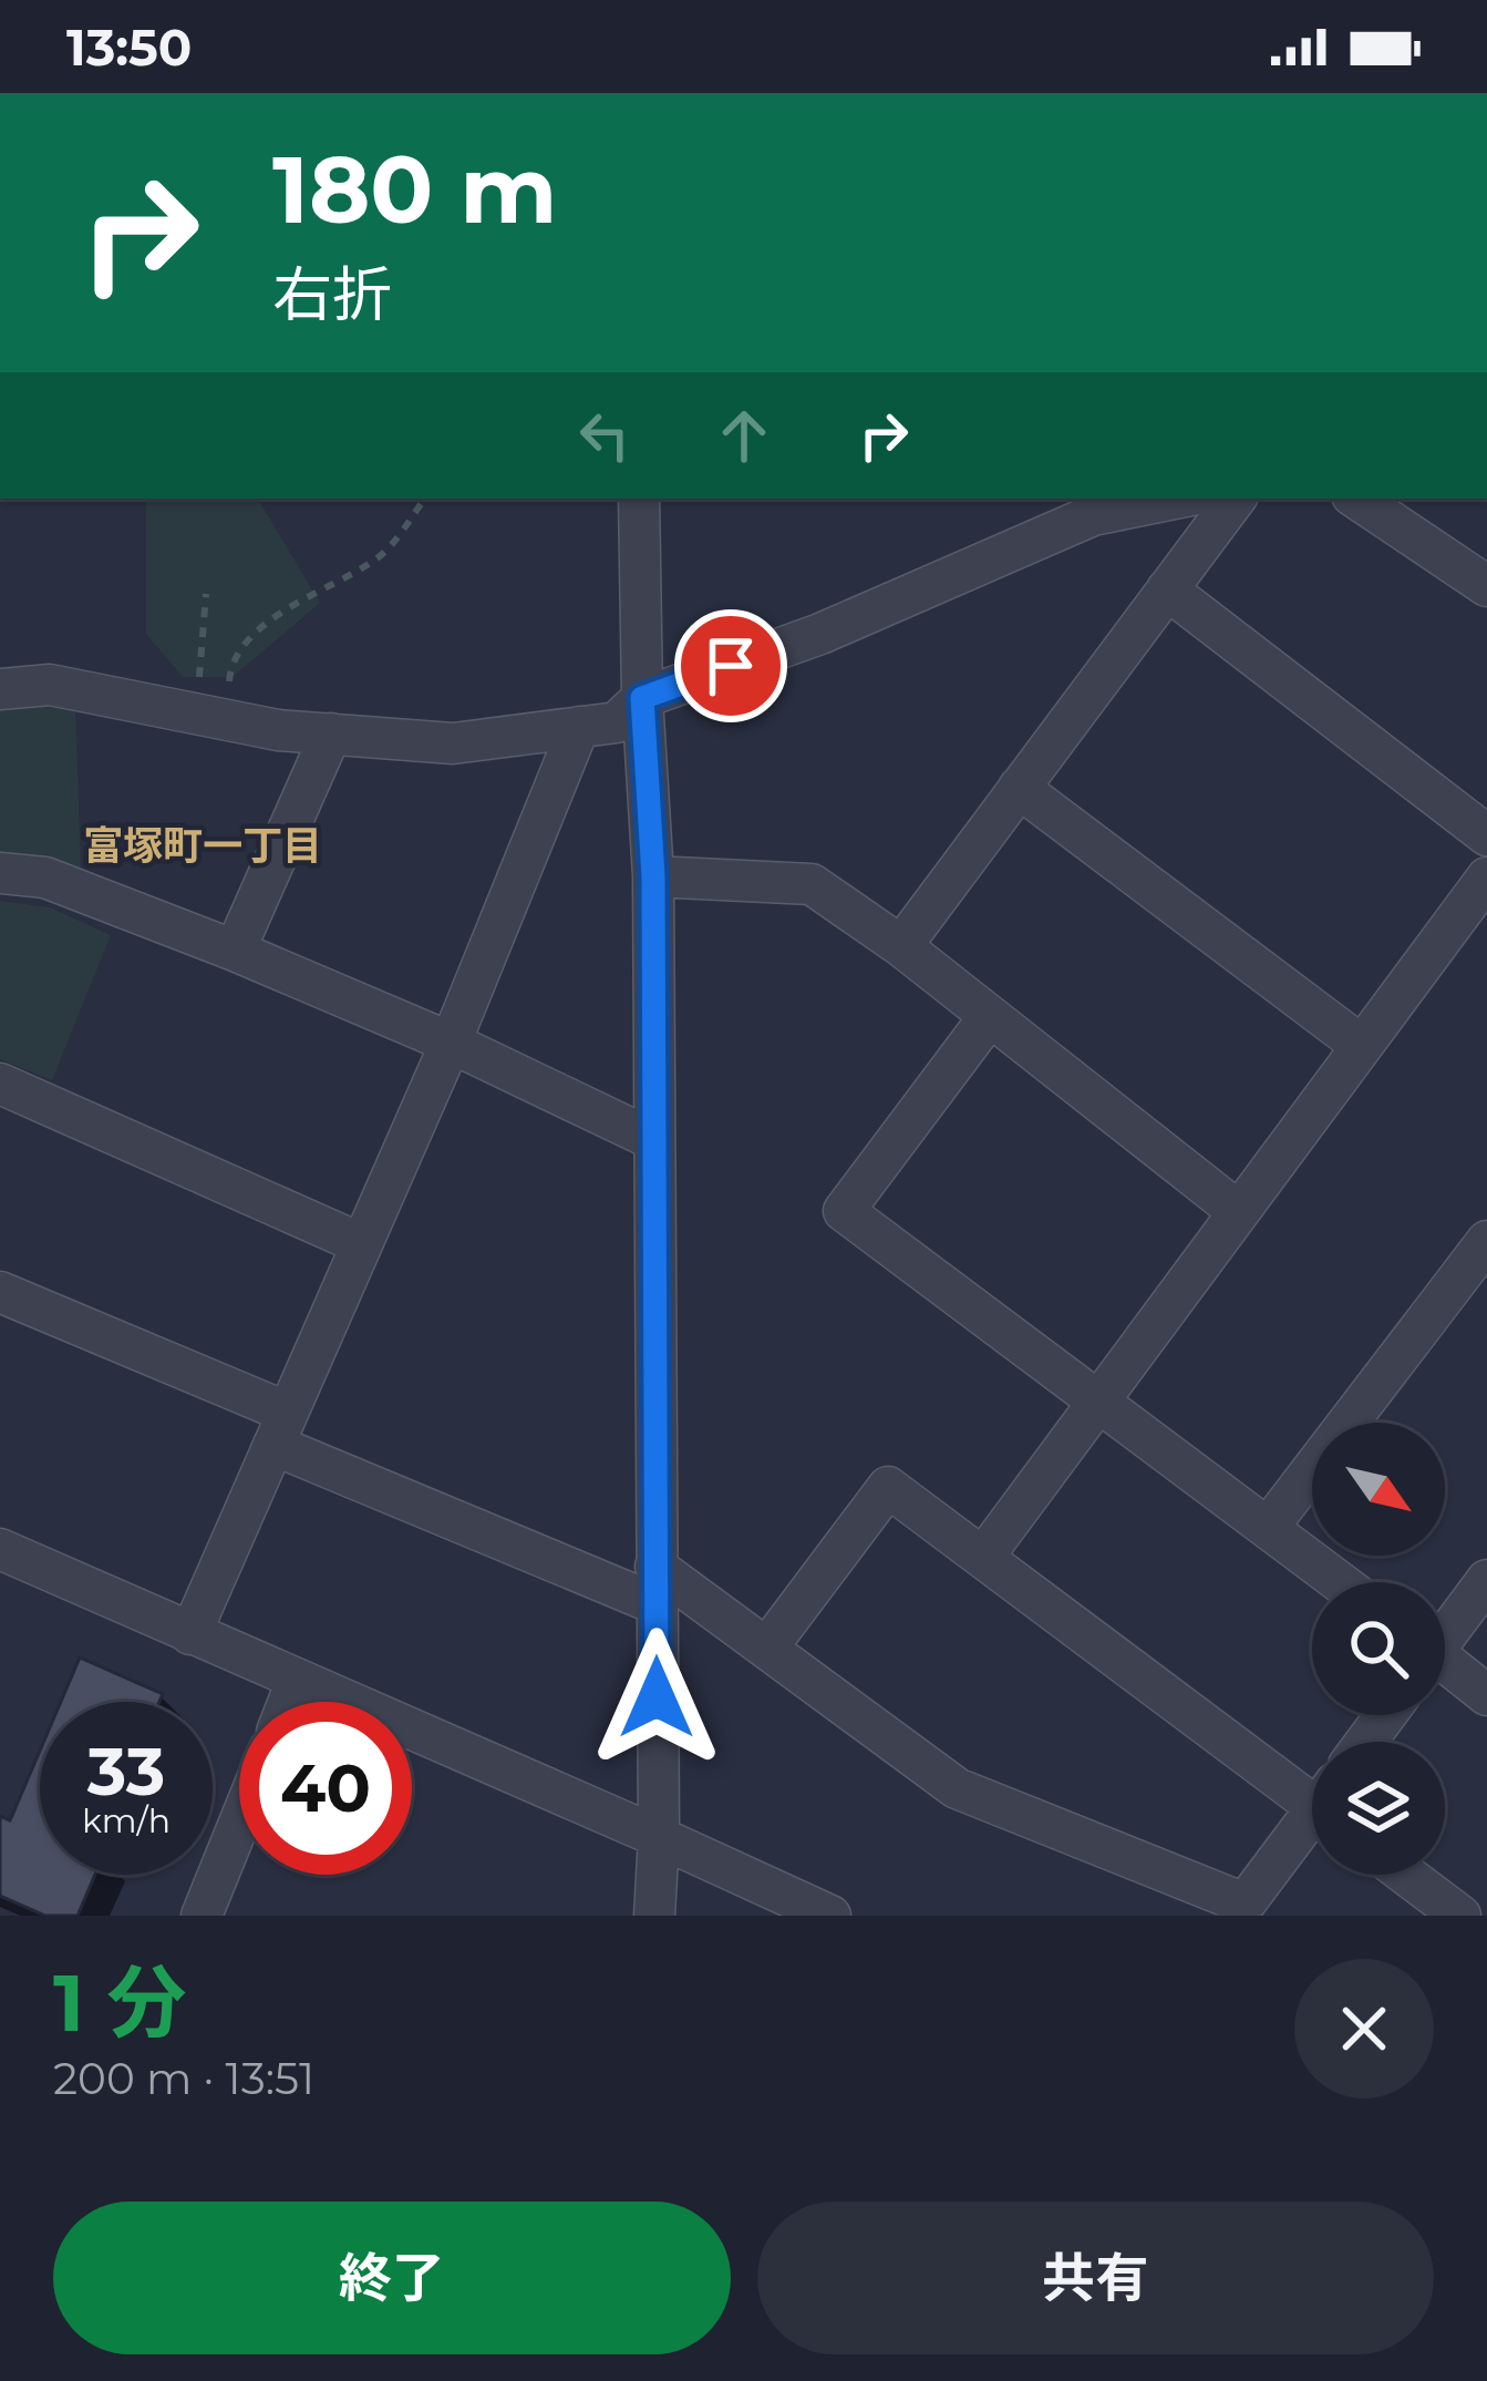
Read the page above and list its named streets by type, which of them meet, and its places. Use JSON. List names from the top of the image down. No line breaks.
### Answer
{"districts":["富塚町一丁目"],"north":"bottom right","page":{"status":"13:50","turn":["180 m","右折"],"speed":"33 km/h","limit":"40","heading":["1 分","200 m · 13:51"],"buttons":["終了","共有"]}}
